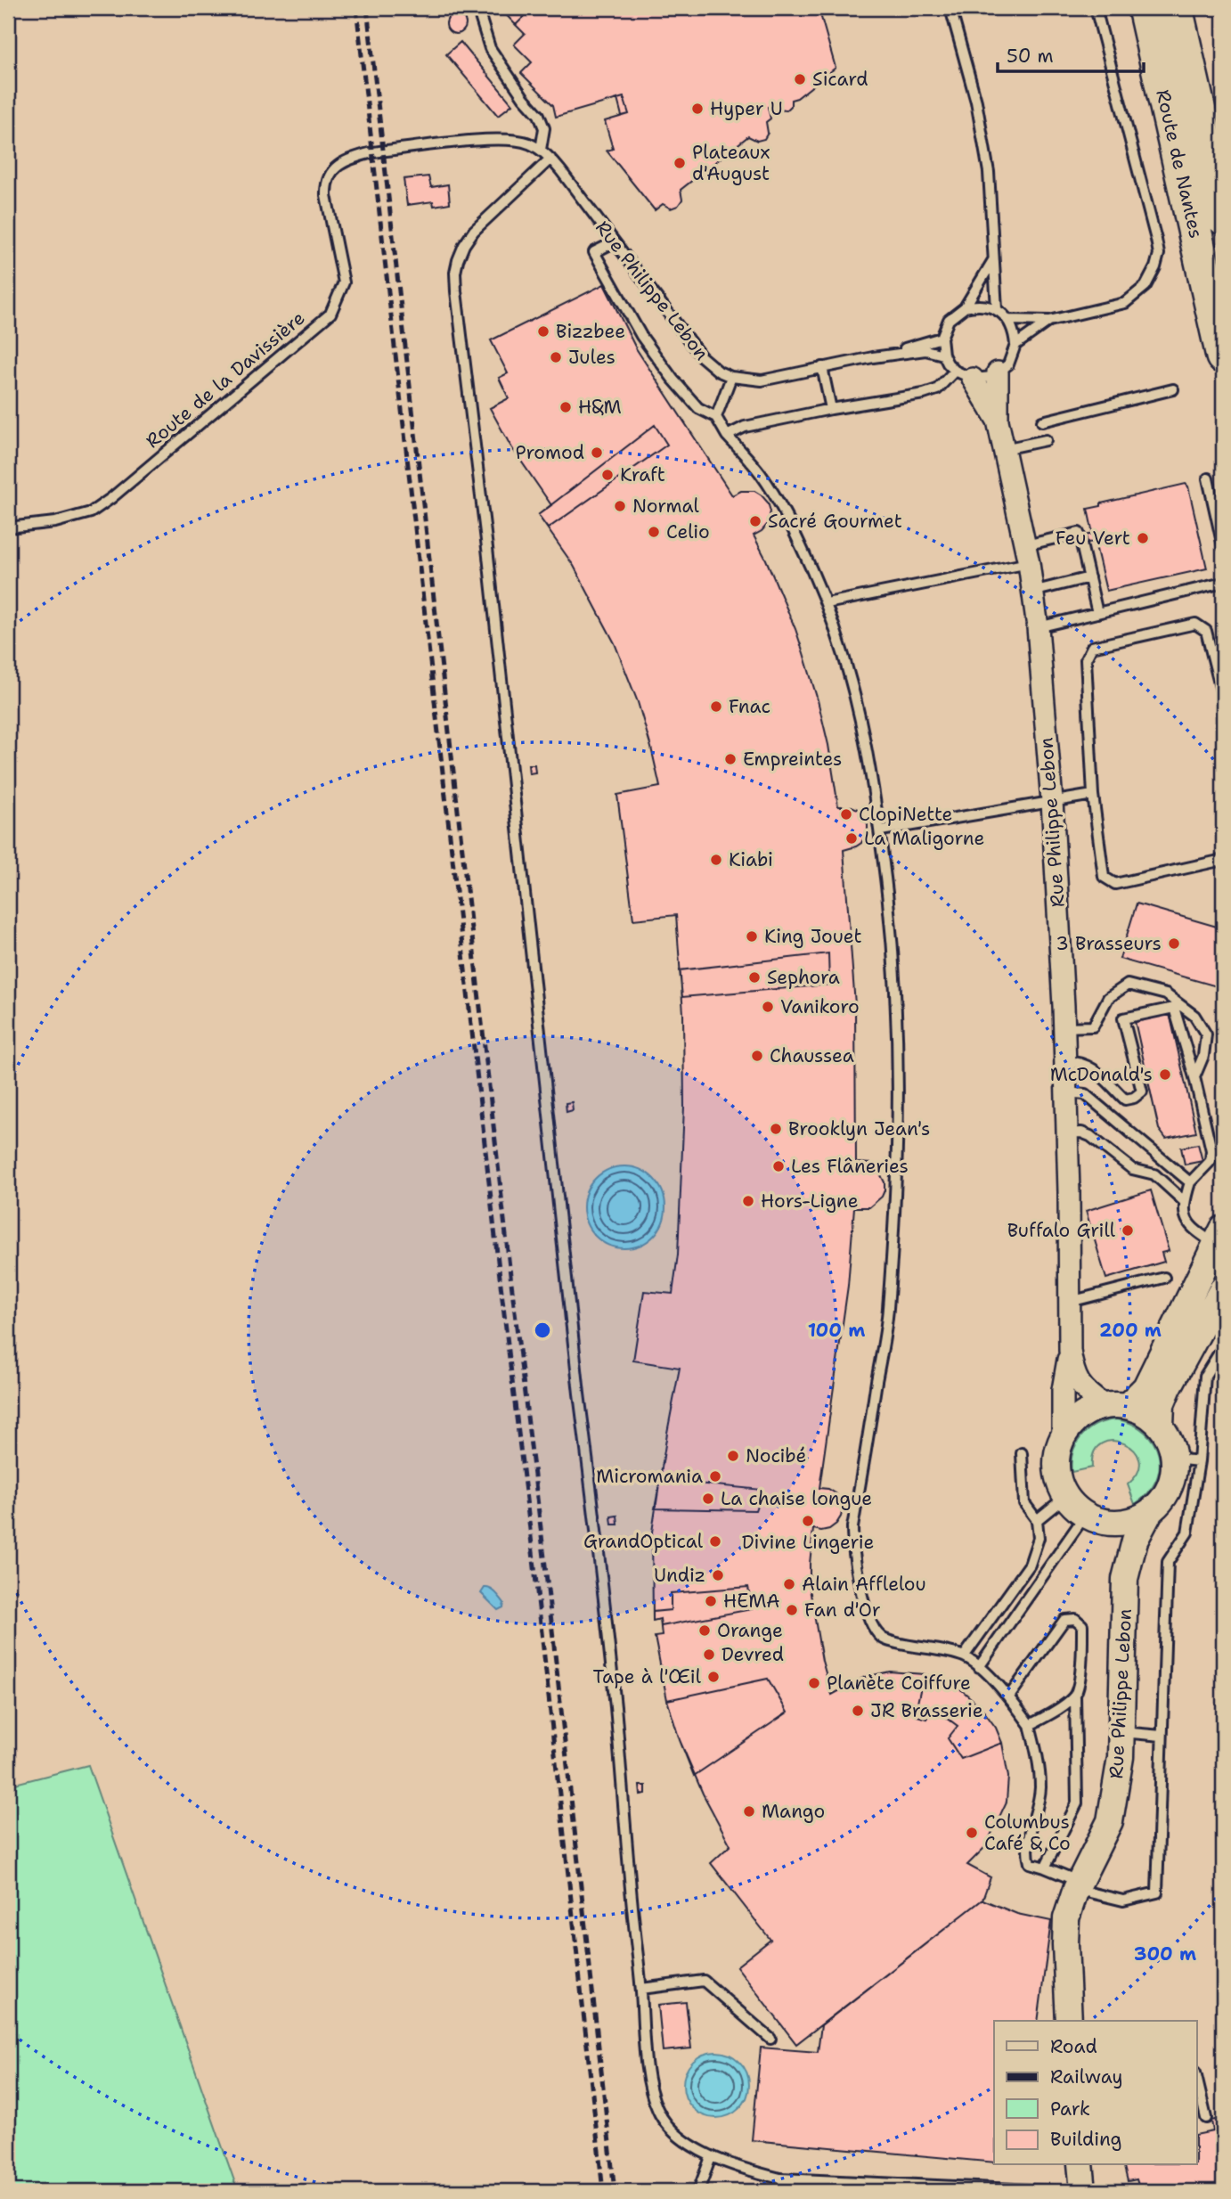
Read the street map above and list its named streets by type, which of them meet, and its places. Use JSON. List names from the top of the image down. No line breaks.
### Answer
{"streets":{"highway":["Route de Nantes"],"street":["Rue Philippe Lebon"],"lane":["Route de la Davissière"]},"crossings":[["Rue Philippe Lebon","Route de la Davissière"]],"places":["Sicard","Hyper U","Plateaux d'August","Bizzbee","Jules","H&M","Promod","Kraft","Normal","Sacré Gourmet","Celio","Feu Vert","Fnac","Empreintes","ClopiNette","La Maligorne","Kiabi","King Jouet","3 Brasseurs","Sephora","Vanikoro","Chaussea","McDonald's","Brooklyn Jean's","Les Flâneries","Hors-Ligne","Buffalo Grill","Nocibé","Micromania","La chaise longue","Divine Lingerie","GrandOptical","Undiz","Alain Afflelou","HEMA","Fan d'Or","Orange","Devred","Tape à l'Œil","Planète Coiffure","JR Brasserie","Mango","Columbus Café & Co"],"legend":["Road","Railway","Park","Building"],"scale_bar":"50 m","rings":["100 m","200 m","300 m"]}
